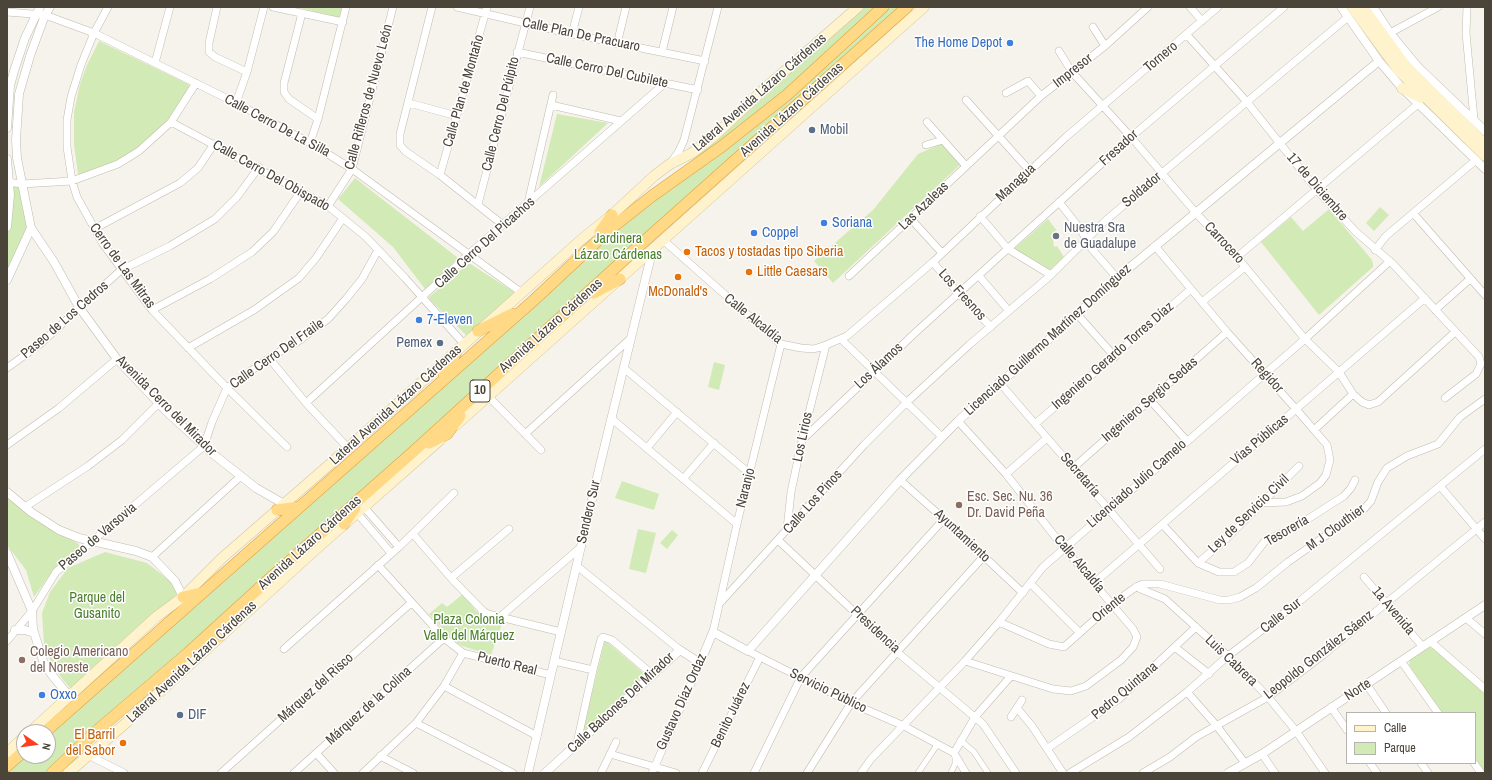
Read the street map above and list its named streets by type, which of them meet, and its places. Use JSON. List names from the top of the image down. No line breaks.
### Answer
{"streets":{"highway":["Avenida Lázaro Cárdenas","10"],"main road":["Lateral Avenida Lázaro Cárdenas"],"street":["Calle Plan De Pracuaro","Tornero","Calle Cerro Del Cubilete","Impresor","Calle Plan de Montaño","Calle Rifleros de Nuevo León","Calle Cerro Del Púlpito","Calle Cerro De La Silla","Fresador","Calle Cerro Del Obispado","Managua","17 de Diciembre","Soldador","Las Azaleas","Calle Cerro Del Picachos","Carrocero","Cerro de Las Mitras","Los Fresnos","Calle Alcaldía","Paseo de Los Cedros","Licenciado Guillermo Martínez Domínguez","Calle Cerro Del Fraile","Ingeniero Gerardo Torres Díaz","Los Álamos","Regidor","Ingeniero Sergio Sedas","Avenida Cerro del Mirador","Los Lirios","Vías Públicas","Secretaría","Licenciado Julio Camelo","Naranjo","Calle Los Pinos","Sendero Sur","Ley de Servicio Civil","M J Clouthier","Tesorería","Ayuntamiento","Paseo de Varsovia","Oriente","1a Avenida","Calle Sur","Presidencia","Leopoldo González Sáenz","Luis Cabrera","Puerto Real","Márquez del Risco","Norte","Servicio Público","Pedro Quintana","Gustavo Díaz Ordaz","Calle Balcones Del Mirador","Márquez de la Colina","Benito Juárez"]},"crossings":[["Calle Plan De Pracuaro","Calle Plan de Montaño"],["Calle Plan De Pracuaro","Calle Cerro Del Púlpito"],["Tornero","Managua"],["Tornero","17 de Diciembre"],["Tornero","Carrocero"],["Calle Cerro Del Cubilete","Calle Cerro Del Púlpito"],["Calle Cerro Del Cubilete","Calle Cerro Del Picachos"],["Impresor","Las Azaleas"],["Impresor","Carrocero"],["Lateral Avenida Lázaro Cárdenas","Calle Cerro De La Silla"],["Lateral Avenida Lázaro Cárdenas","Calle Cerro Del Obispado"],["Lateral Avenida Lázaro Cárdenas","Avenida Cerro del Mirador"],["Calle Rifleros de Nuevo León","Calle Cerro De La Silla"],["Calle Rifleros de Nuevo León","Calle Cerro Del Obispado"],["Calle Cerro De La Silla","Calle Cerro Del Picachos"],["Calle Cerro De La Silla","Cerro de Las Mitras"],["Fresador","17 de Diciembre"],["Fresador","Carrocero"],["Fresador","Los Fresnos"],["Fresador","Los Álamos"],["Calle Cerro Del Obispado","Calle Cerro Del Picachos"],["Calle Cerro Del Obispado","Paseo de Los Cedros"],["Calle Cerro Del Obispado","Calle Cerro Del Fraile"],["Managua","Carrocero"],["Managua","Los Fresnos"],["17 de Diciembre","Soldador"],["17 de Diciembre","Carrocero"],["17 de Diciembre","Licenciado Guillermo Martínez Domínguez"],["17 de Diciembre","Vías Públicas"],["17 de Diciembre","Licenciado Julio Camelo"],["Soldador","Carrocero"],["Soldador","Los Fresnos"],["Soldador","Calle Los Pinos"],["Las Azaleas","Los Fresnos"],["Carrocero","Licenciado Guillermo Martínez Domínguez"],["Carrocero","Vías Públicas"],["Carrocero","Licenciado Julio Camelo"],["Cerro de Las Mitras","Paseo de Los Cedros"],["Cerro de Las Mitras","Calle Cerro Del Fraile"],["Los Fresnos","Los Álamos"],["Calle Alcaldía","Licenciado Guillermo Martínez Domínguez"],["Calle Alcaldía","Los Lirios"],["Calle Alcaldía","Vías Públicas"],["Calle Alcaldía","Licenciado Julio Camelo"],["Calle Alcaldía","Naranjo"],["Calle Alcaldía","Oriente"],["Paseo de Los Cedros","Avenida Cerro del Mirador"],["Licenciado Guillermo Martínez Domínguez","Regidor"],["Licenciado Guillermo Martínez Domínguez","Secretaría"],["Licenciado Guillermo Martínez Domínguez","Ayuntamiento"],["Licenciado Guillermo Martínez Domínguez","Presidencia"],["Licenciado Guillermo Martínez Domínguez","Servicio Público"],["Calle Cerro Del Fraile","Avenida Cerro del Mirador"],["Calle Cerro Del Fraile","Paseo de Varsovia"],["Ingeniero Gerardo Torres Díaz","Regidor"],["Ingeniero Gerardo Torres Díaz","Secretaría"],["Los Álamos","Los Lirios"],["Regidor","Ingeniero Sergio Sedas"],["Regidor","Vías Públicas"],["Regidor","Licenciado Julio Camelo"],["Regidor","Ley de Servicio Civil"],["Ingeniero Sergio Sedas","Secretaría"],["Avenida Cerro del Mirador","Paseo de Varsovia"],["Los Lirios","Calle Los Pinos"],["Vías Públicas","Secretaría"],["Vías Públicas","Tesorería"],["Secretaría","Licenciado Julio Camelo"],["Licenciado Julio Camelo","Ayuntamiento"],["Licenciado Julio Camelo","Oriente"],["Licenciado Julio Camelo","Presidencia"],["Licenciado Julio Camelo","Servicio Público"],["Naranjo","Calle Los Pinos"],["Naranjo","Servicio Público"],["Naranjo","Gustavo Díaz Ordaz"],["Calle Los Pinos","Presidencia"],["Sendero Sur","Puerto Real"],["Ley de Servicio Civil","Tesorería"],["M J Clouthier","Oriente"],["Oriente","Luis Cabrera"],["1a Avenida","Leopoldo González Sáenz"],["1a Avenida","Norte"],["Calle Sur","Luis Cabrera"],["Leopoldo González Sáenz","Luis Cabrera"],["Luis Cabrera","Norte"],["Luis Cabrera","Pedro Quintana"],["Servicio Público","Gustavo Díaz Ordaz"],["Servicio Público","Benito Juárez"]],"parks":["Jardinera Lázaro Cárdenas","Parque del Gusanito","Plaza Colonia Valle del Márquez"],"places":["The Home Depot","Mobil","Soriana","Coppel","Nuestra Sra de Guadalupe","Tacos y tostadas tipo Siberia","Little Caesars","McDonald's","7-Eleven","Pemex","Esc. Sec. Nu. 36 Dr. David Peña","Colegio Americano del Noreste","Oxxo","DIF","El Barril del Sabor"],"legend":["Calle","Parque"],"north":"right"}
